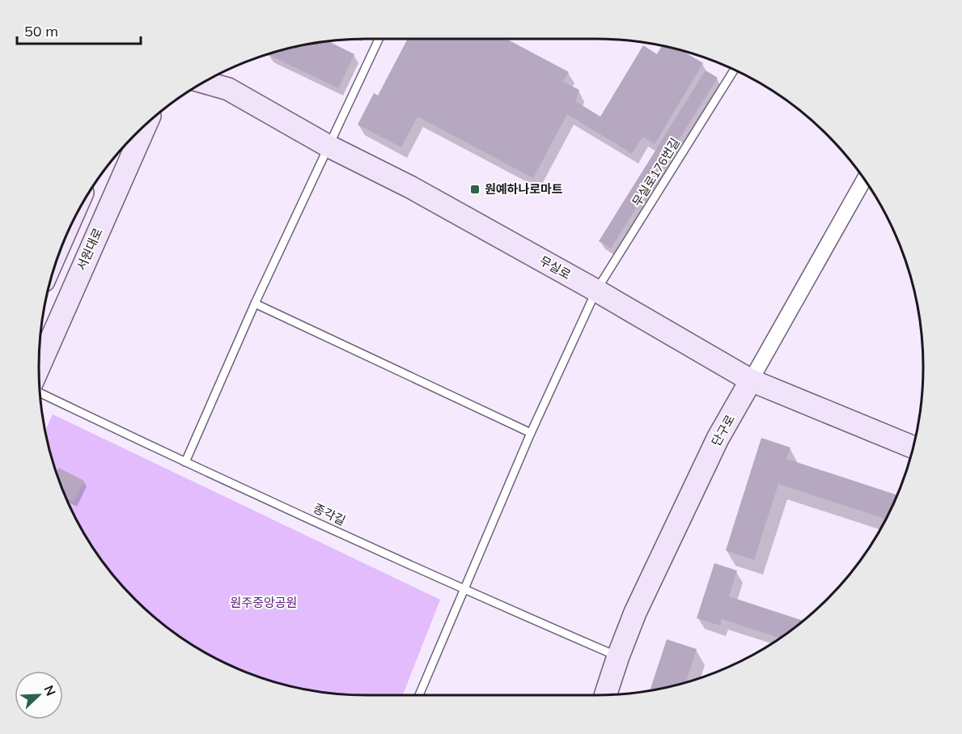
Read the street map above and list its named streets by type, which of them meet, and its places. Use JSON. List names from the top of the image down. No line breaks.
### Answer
{"streets":{"street":["서원대로","무실로","단구로"],"lane":["무실로176번길","종각길"]},"crossings":[["무실로176번길","무실로"],["무실로","단구로"],["단구로","종각길"]],"parks":["원주중앙공원"],"places":{"transit":["원예하나로마트"]},"scale_bar":"50 m","north":"top right"}
